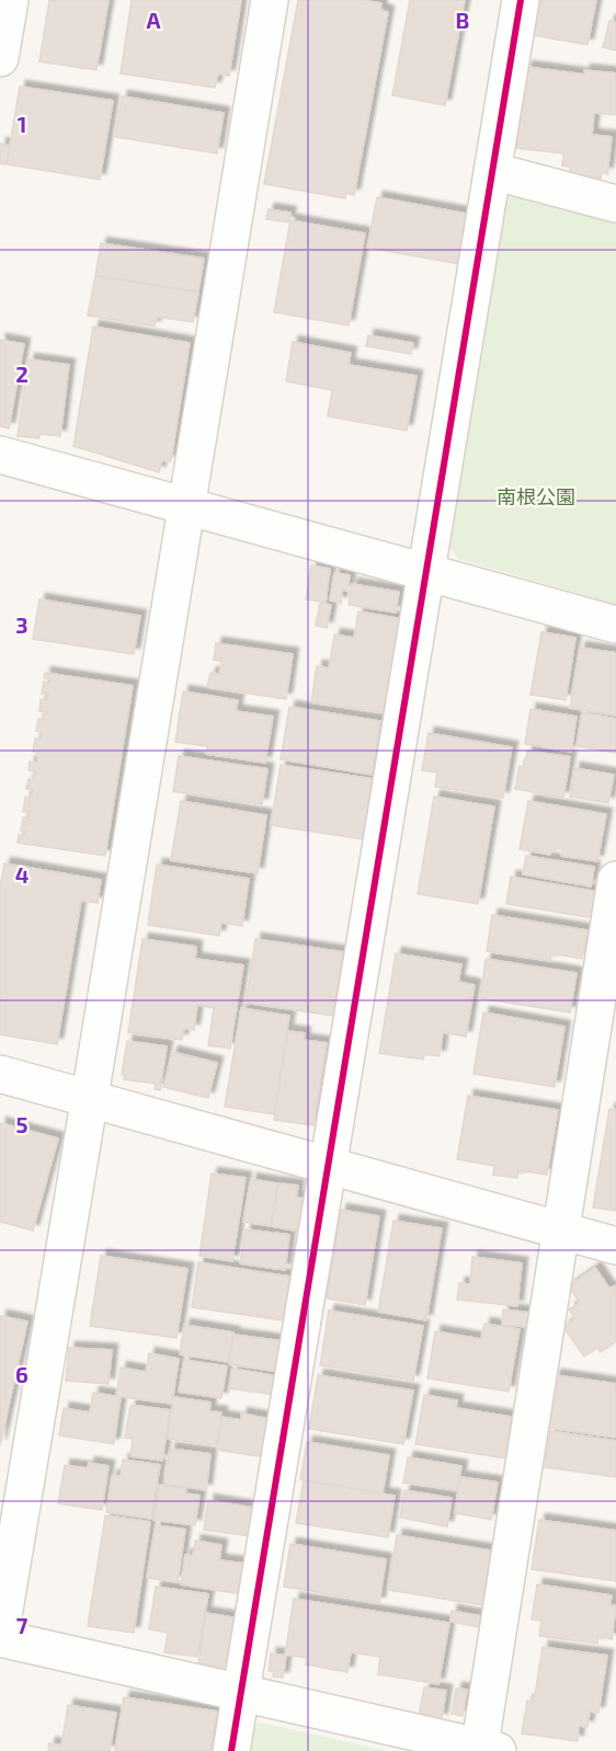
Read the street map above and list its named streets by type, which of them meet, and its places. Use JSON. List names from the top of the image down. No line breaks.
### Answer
{"parks":["南根公園"],"grid":{"columns":["A","B"],"rows":["1","2","3","4","5","6","7"]}}
